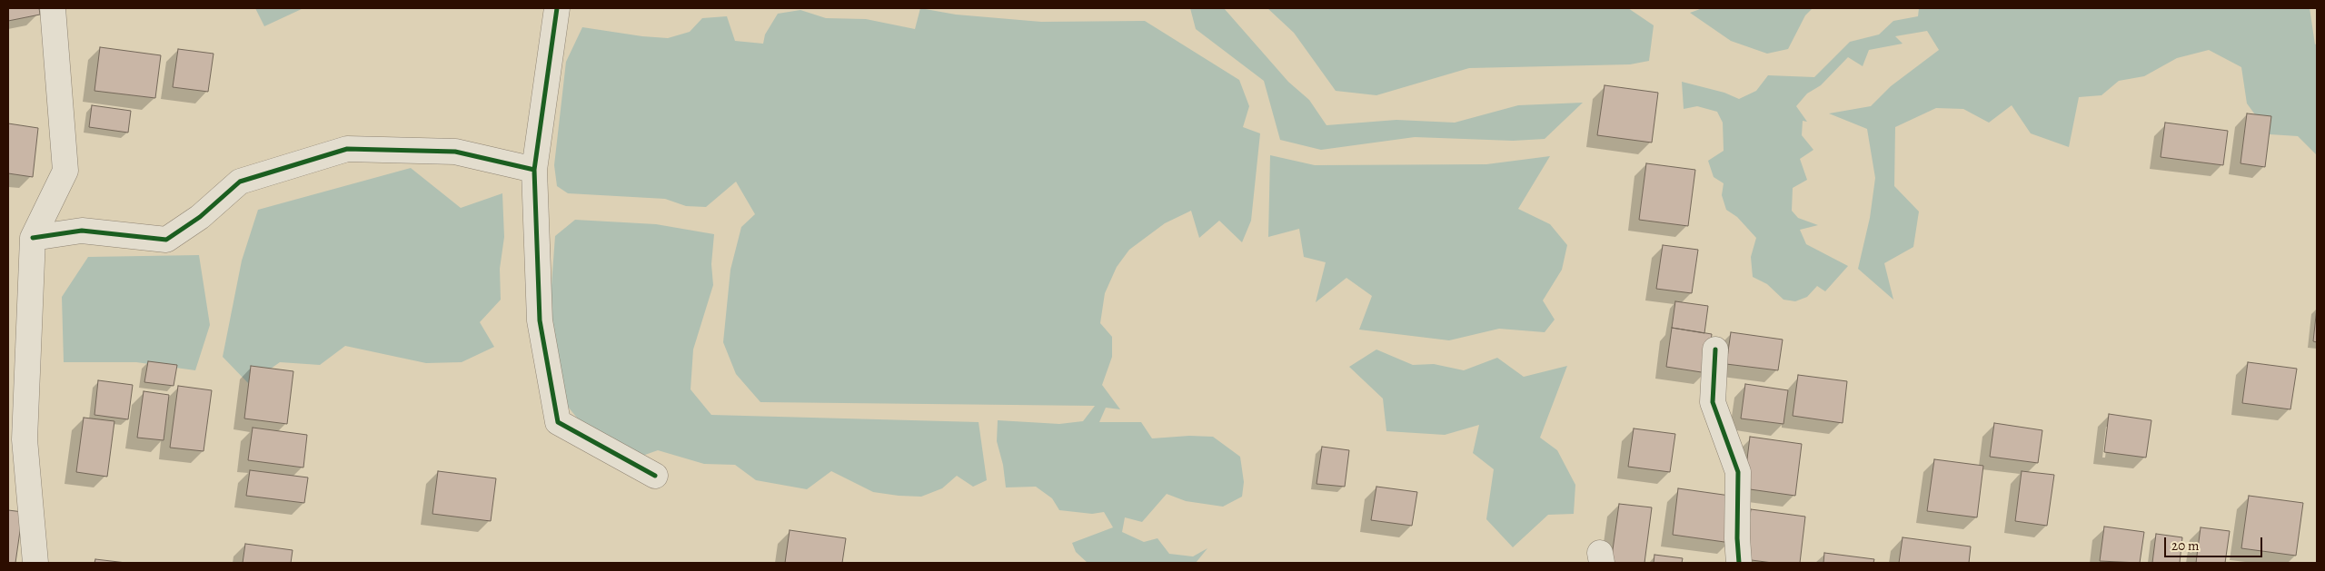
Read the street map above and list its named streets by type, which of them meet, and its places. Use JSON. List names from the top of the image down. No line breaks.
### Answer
{"scale_bar":"20 m"}
